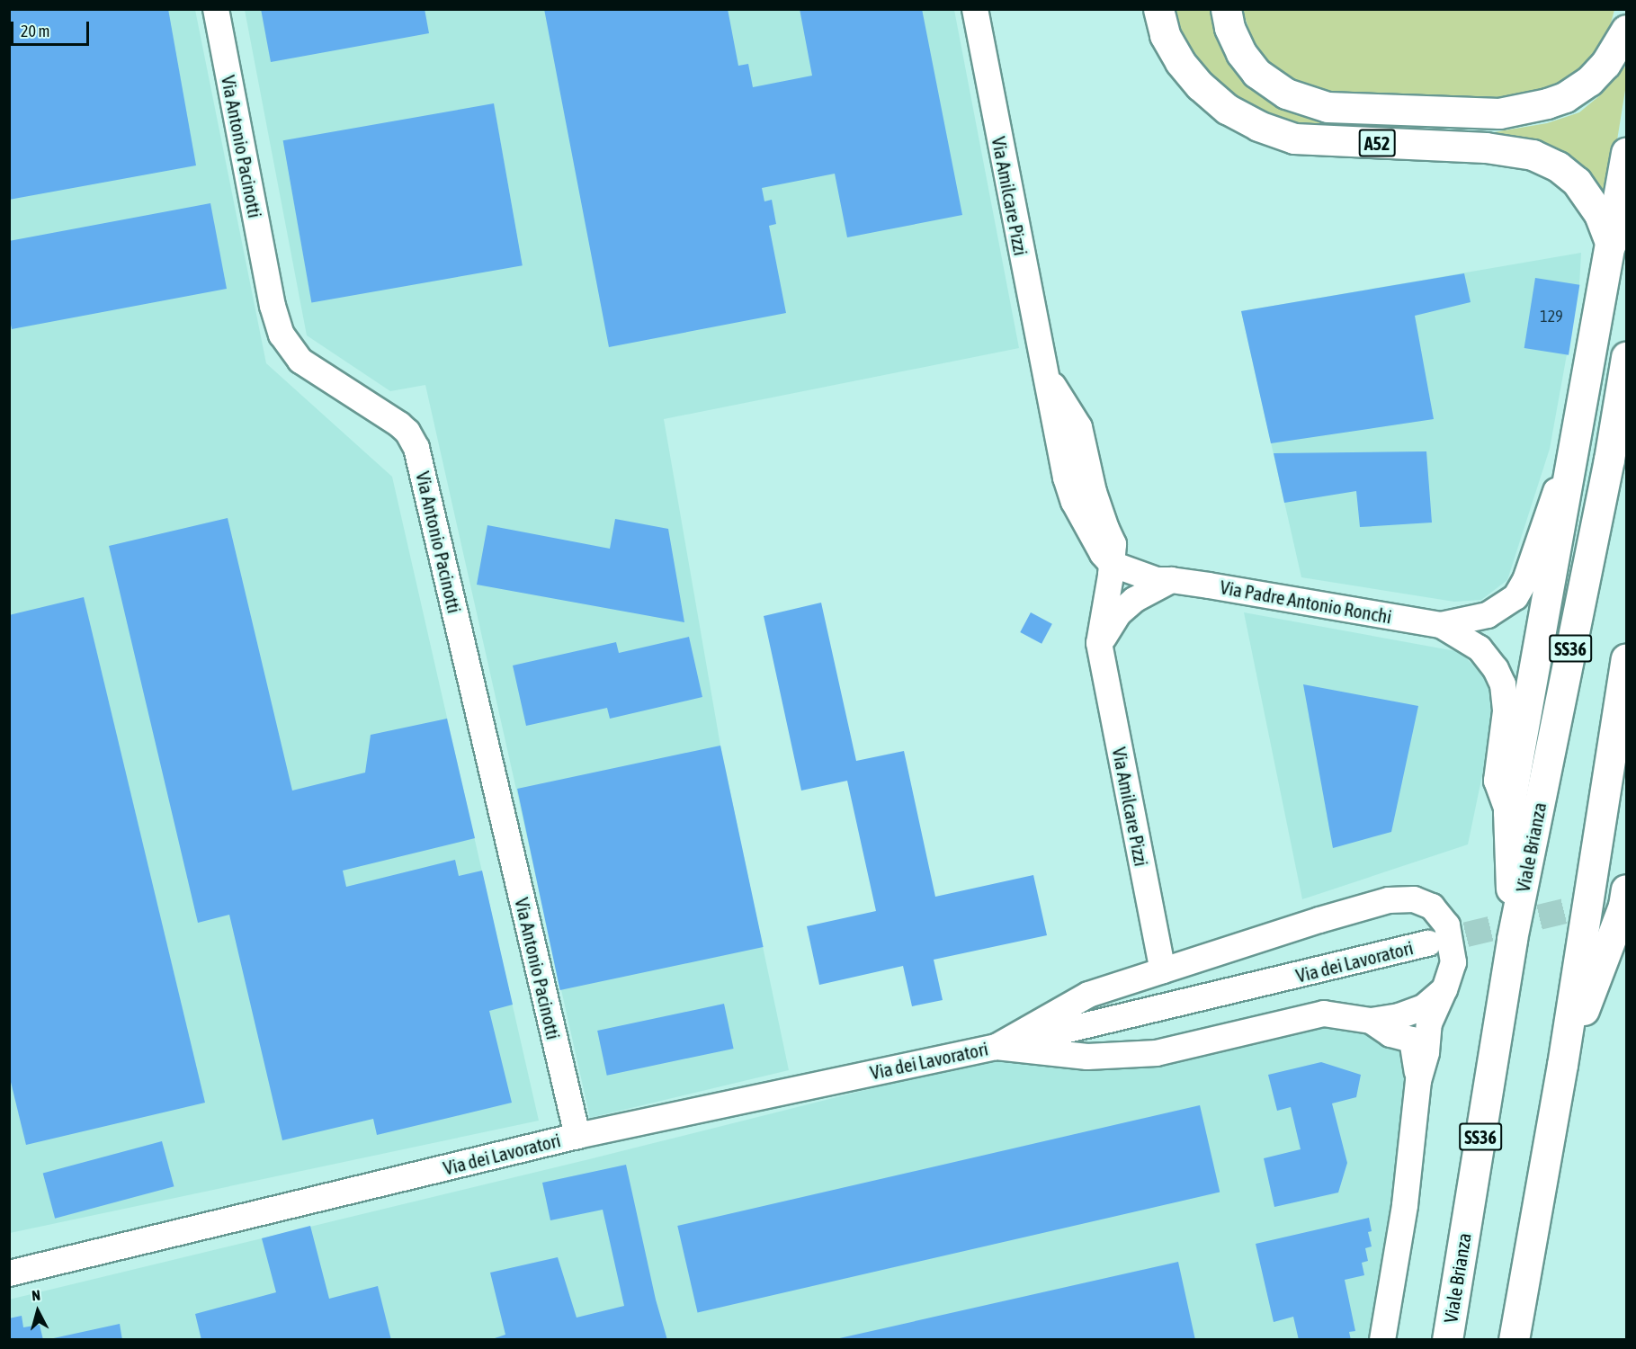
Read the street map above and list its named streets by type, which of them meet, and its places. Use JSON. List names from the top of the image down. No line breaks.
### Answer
{"streets":{"highway":["A52","SS36","Viale Brianza"],"street":["Via Antonio Pacinotti","Via Amilcare Pizzi","Via Padre Antonio Ronchi","Via dei Lavoratori"]},"crossings":[["Via Antonio Pacinotti","Via dei Lavoratori"],["Via Amilcare Pizzi","Via Padre Antonio Ronchi"],["Via Amilcare Pizzi","Via dei Lavoratori"]],"house_numbers":["129"],"scale_bar":"20 m","north":"top"}
